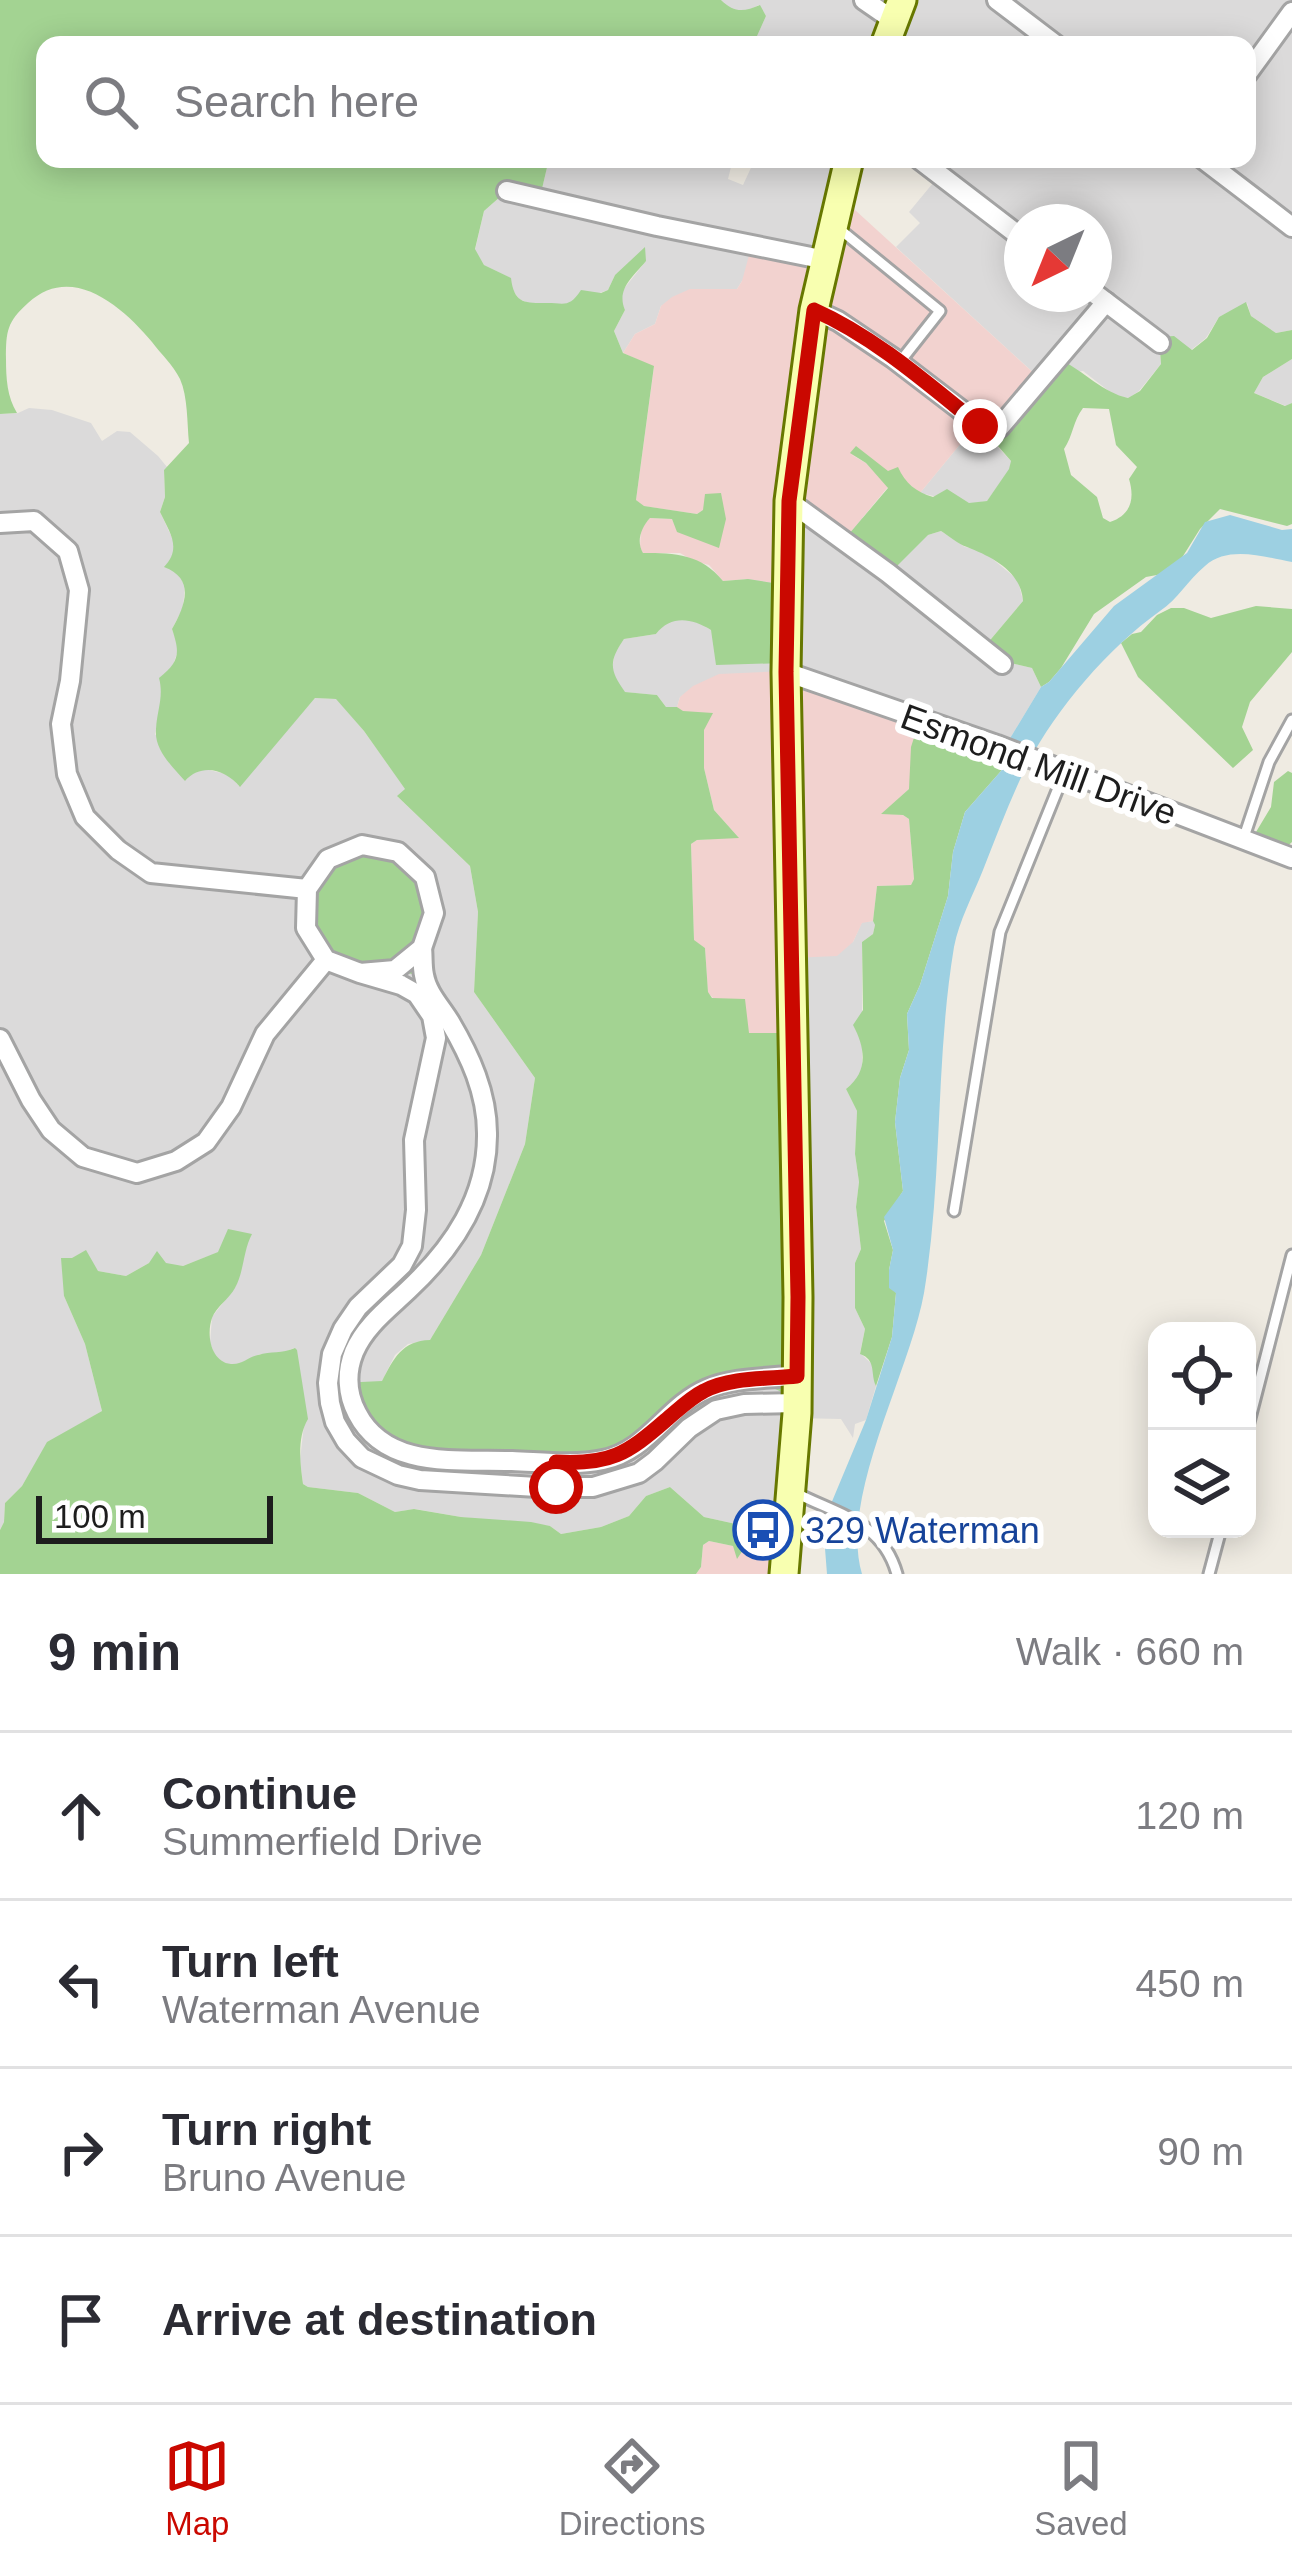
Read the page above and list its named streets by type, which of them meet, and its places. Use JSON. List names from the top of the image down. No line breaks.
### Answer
{"streets":{"street":["Esmond Mill Drive"]},"places":{"bus stop":["329 Waterman"]},"scale_bar":"100 m","north":"bottom left","page":{"search":"Search here","scale":"100 m","heading":["9 min","Walk · 660 m"],"list":[["Continue","Summerfield Drive","120 m"],["Turn left","Waterman Avenue","450 m"],["Turn right","Bruno Avenue","90 m"],"Arrive at destination"],"nav":["Map","Directions","Saved"]}}
